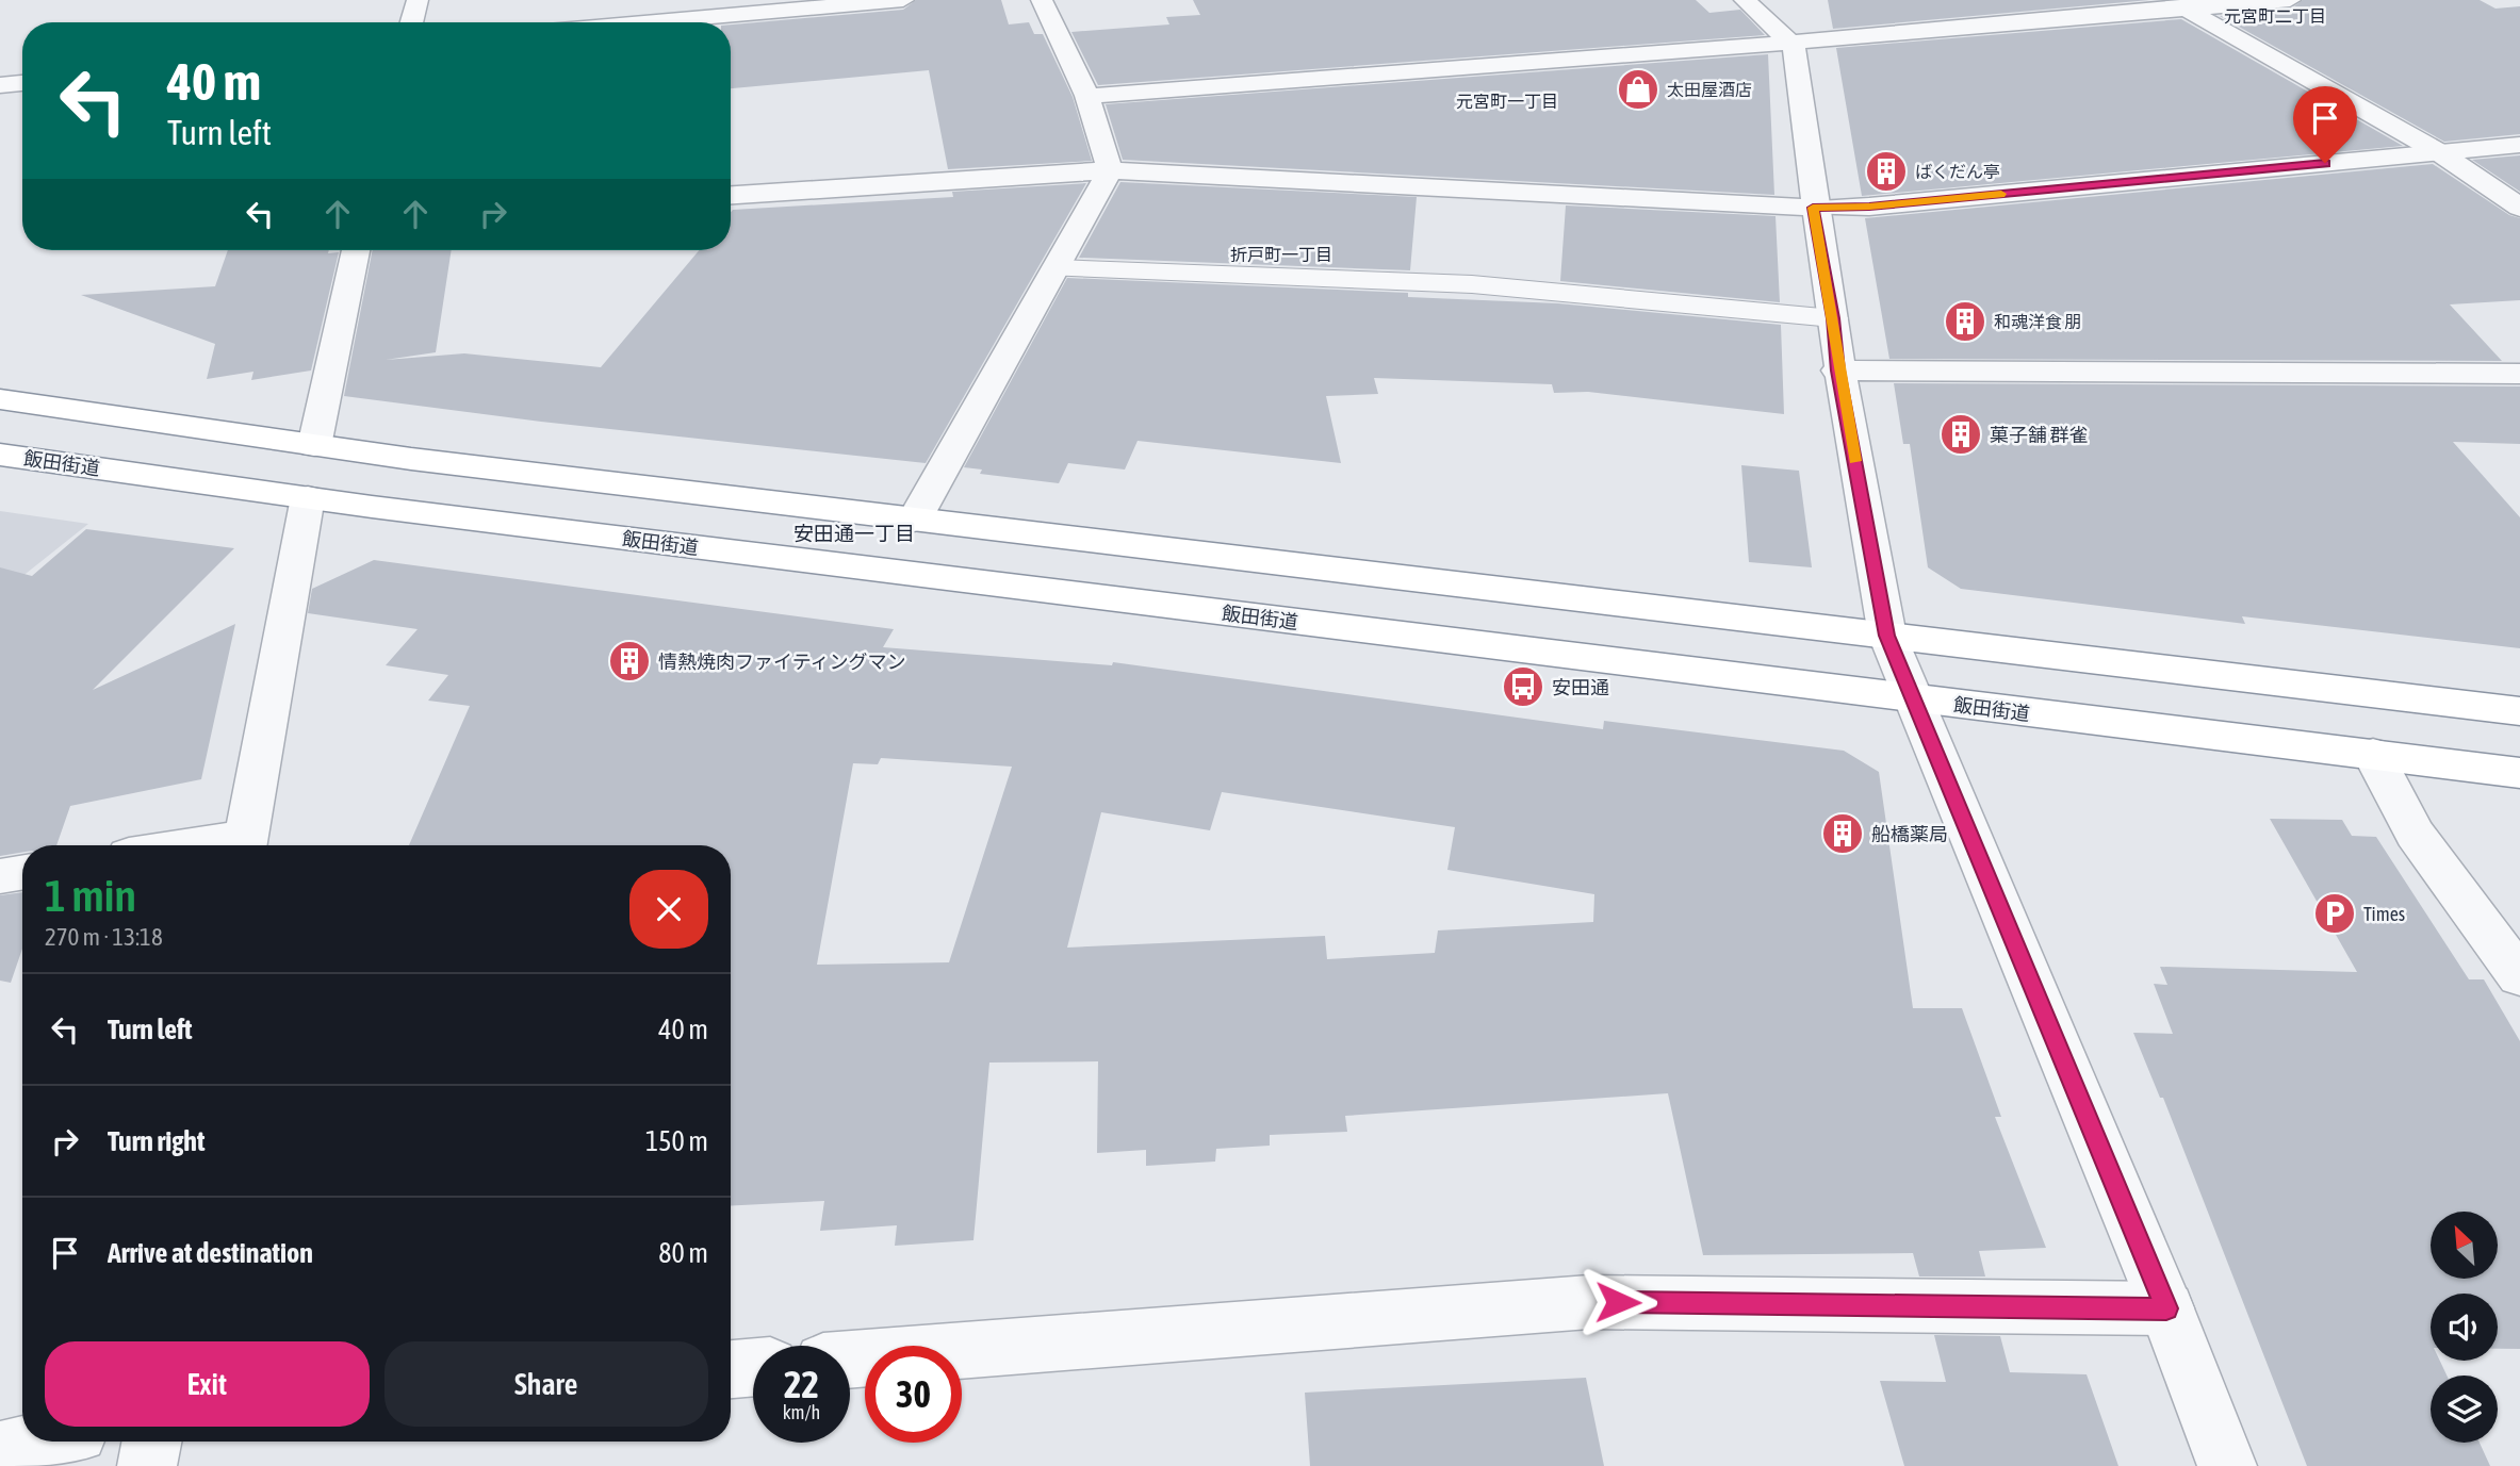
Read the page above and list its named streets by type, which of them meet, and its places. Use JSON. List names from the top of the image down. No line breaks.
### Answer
{"streets":{"highway":["飯田街道"]},"districts":["元宮町二丁目","元宮町一丁目","折戸町一丁目","安田通一丁目"],"places":{"shop":["太田屋酒店"],"building":["ばくだん亭","和魂洋食 朋","菓子舗 群雀","情熱焼肉ファイティングマン","船橋薬局"],"bus stop":["安田通"],"parking":["Times"]},"north":"top left","page":{"turn":["40 m","Turn left"],"heading":["1 min","270 m · 13:18"],"list":[{"name":"Turn left","value":"40 m"},{"name":"Turn right","value":"150 m"},{"name":"Arrive at destination","value":"80 m"}],"buttons":["Exit","Share"],"speed":"22 km/h","limit":"30"}}
